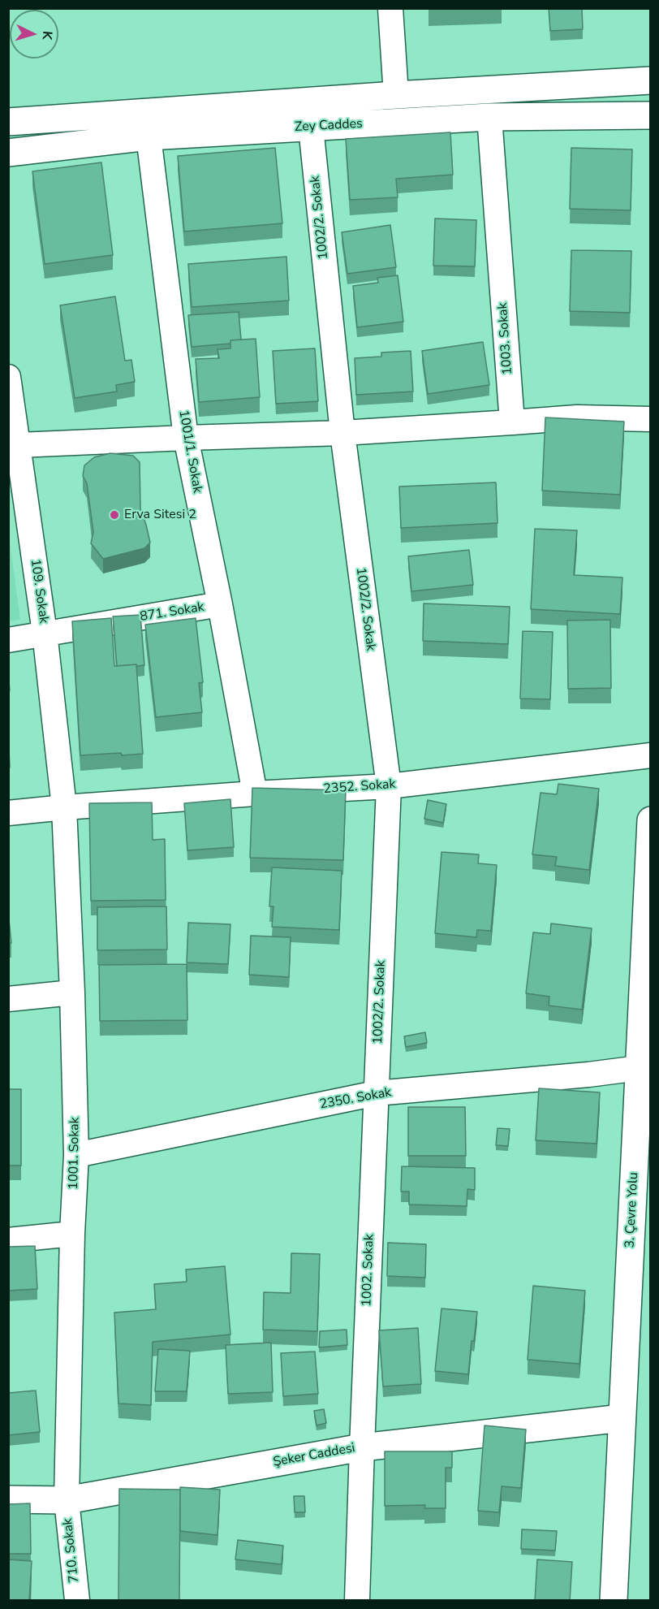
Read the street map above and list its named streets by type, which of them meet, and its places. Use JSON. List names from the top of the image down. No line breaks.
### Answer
{"streets":{"main road":["Zey Caddes","3. Çevre Yolu","Şeker Caddesi"],"street":["1002/2. Sokak","1003. Sokak","1001/1. Sokak","109. Sokak","871. Sokak","2352. Sokak","2350. Sokak","1001. Sokak","1002. Sokak","710. Sokak"]},"crossings":[["Zey Caddes","1002/2. Sokak"],["Zey Caddes","1003. Sokak"],["Zey Caddes","1001/1. Sokak"],["1002/2. Sokak","2352. Sokak"],["1002/2. Sokak","2350. Sokak"],["1002/2. Sokak","1002. Sokak"],["1001/1. Sokak","871. Sokak"],["1001/1. Sokak","2352. Sokak"],["109. Sokak","871. Sokak"],["109. Sokak","2352. Sokak"],["109. Sokak","1001. Sokak"],["2352. Sokak","1001. Sokak"],["2350. Sokak","1001. Sokak"],["2350. Sokak","3. Çevre Yolu"],["2350. Sokak","1002. Sokak"],["1001. Sokak","Şeker Caddesi"],["1001. Sokak","710. Sokak"],["3. Çevre Yolu","Şeker Caddesi"],["1002. Sokak","Şeker Caddesi"],["Şeker Caddesi","710. Sokak"]],"places":["Erva Sitesi 2"],"north":"right"}
